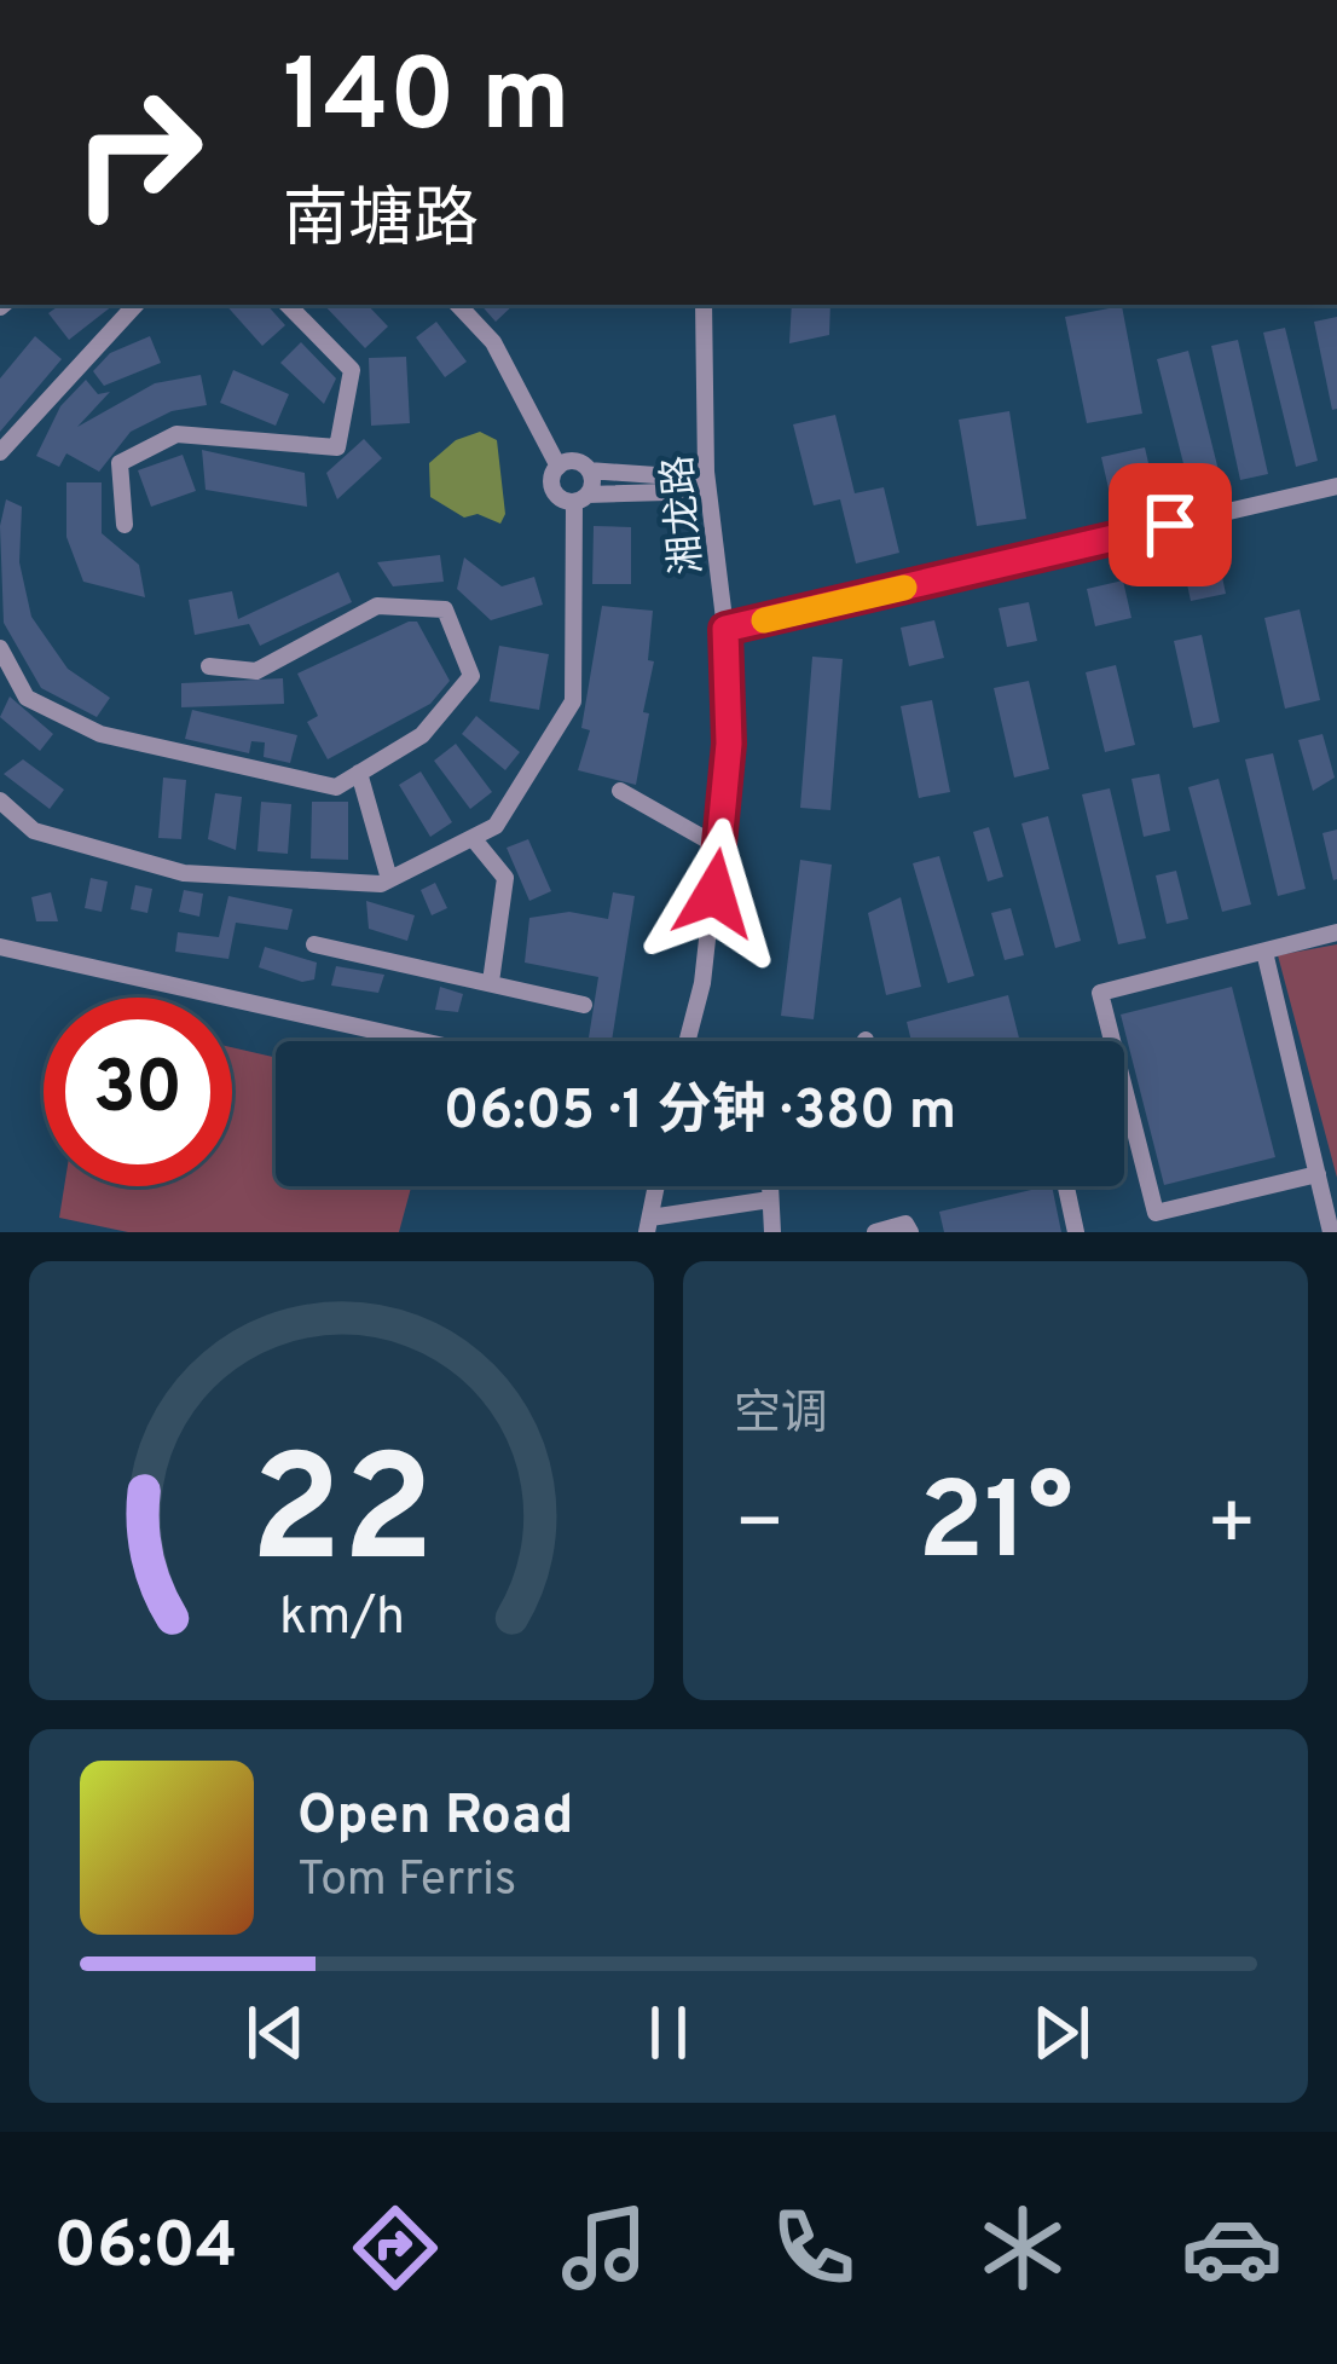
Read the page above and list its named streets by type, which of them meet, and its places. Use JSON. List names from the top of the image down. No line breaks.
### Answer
{"streets":{"street":["湘龙路"]},"page":{"turn":["140 m","南塘路"],"limit":"30","trip":"06:05 · 1 分钟 · 380 m","tile":"空调","heat":["−","21°","+"],"song":["Open Road","Tom Ferris"],"tabs":"06:04","gauge":["22","km/h"]}}
